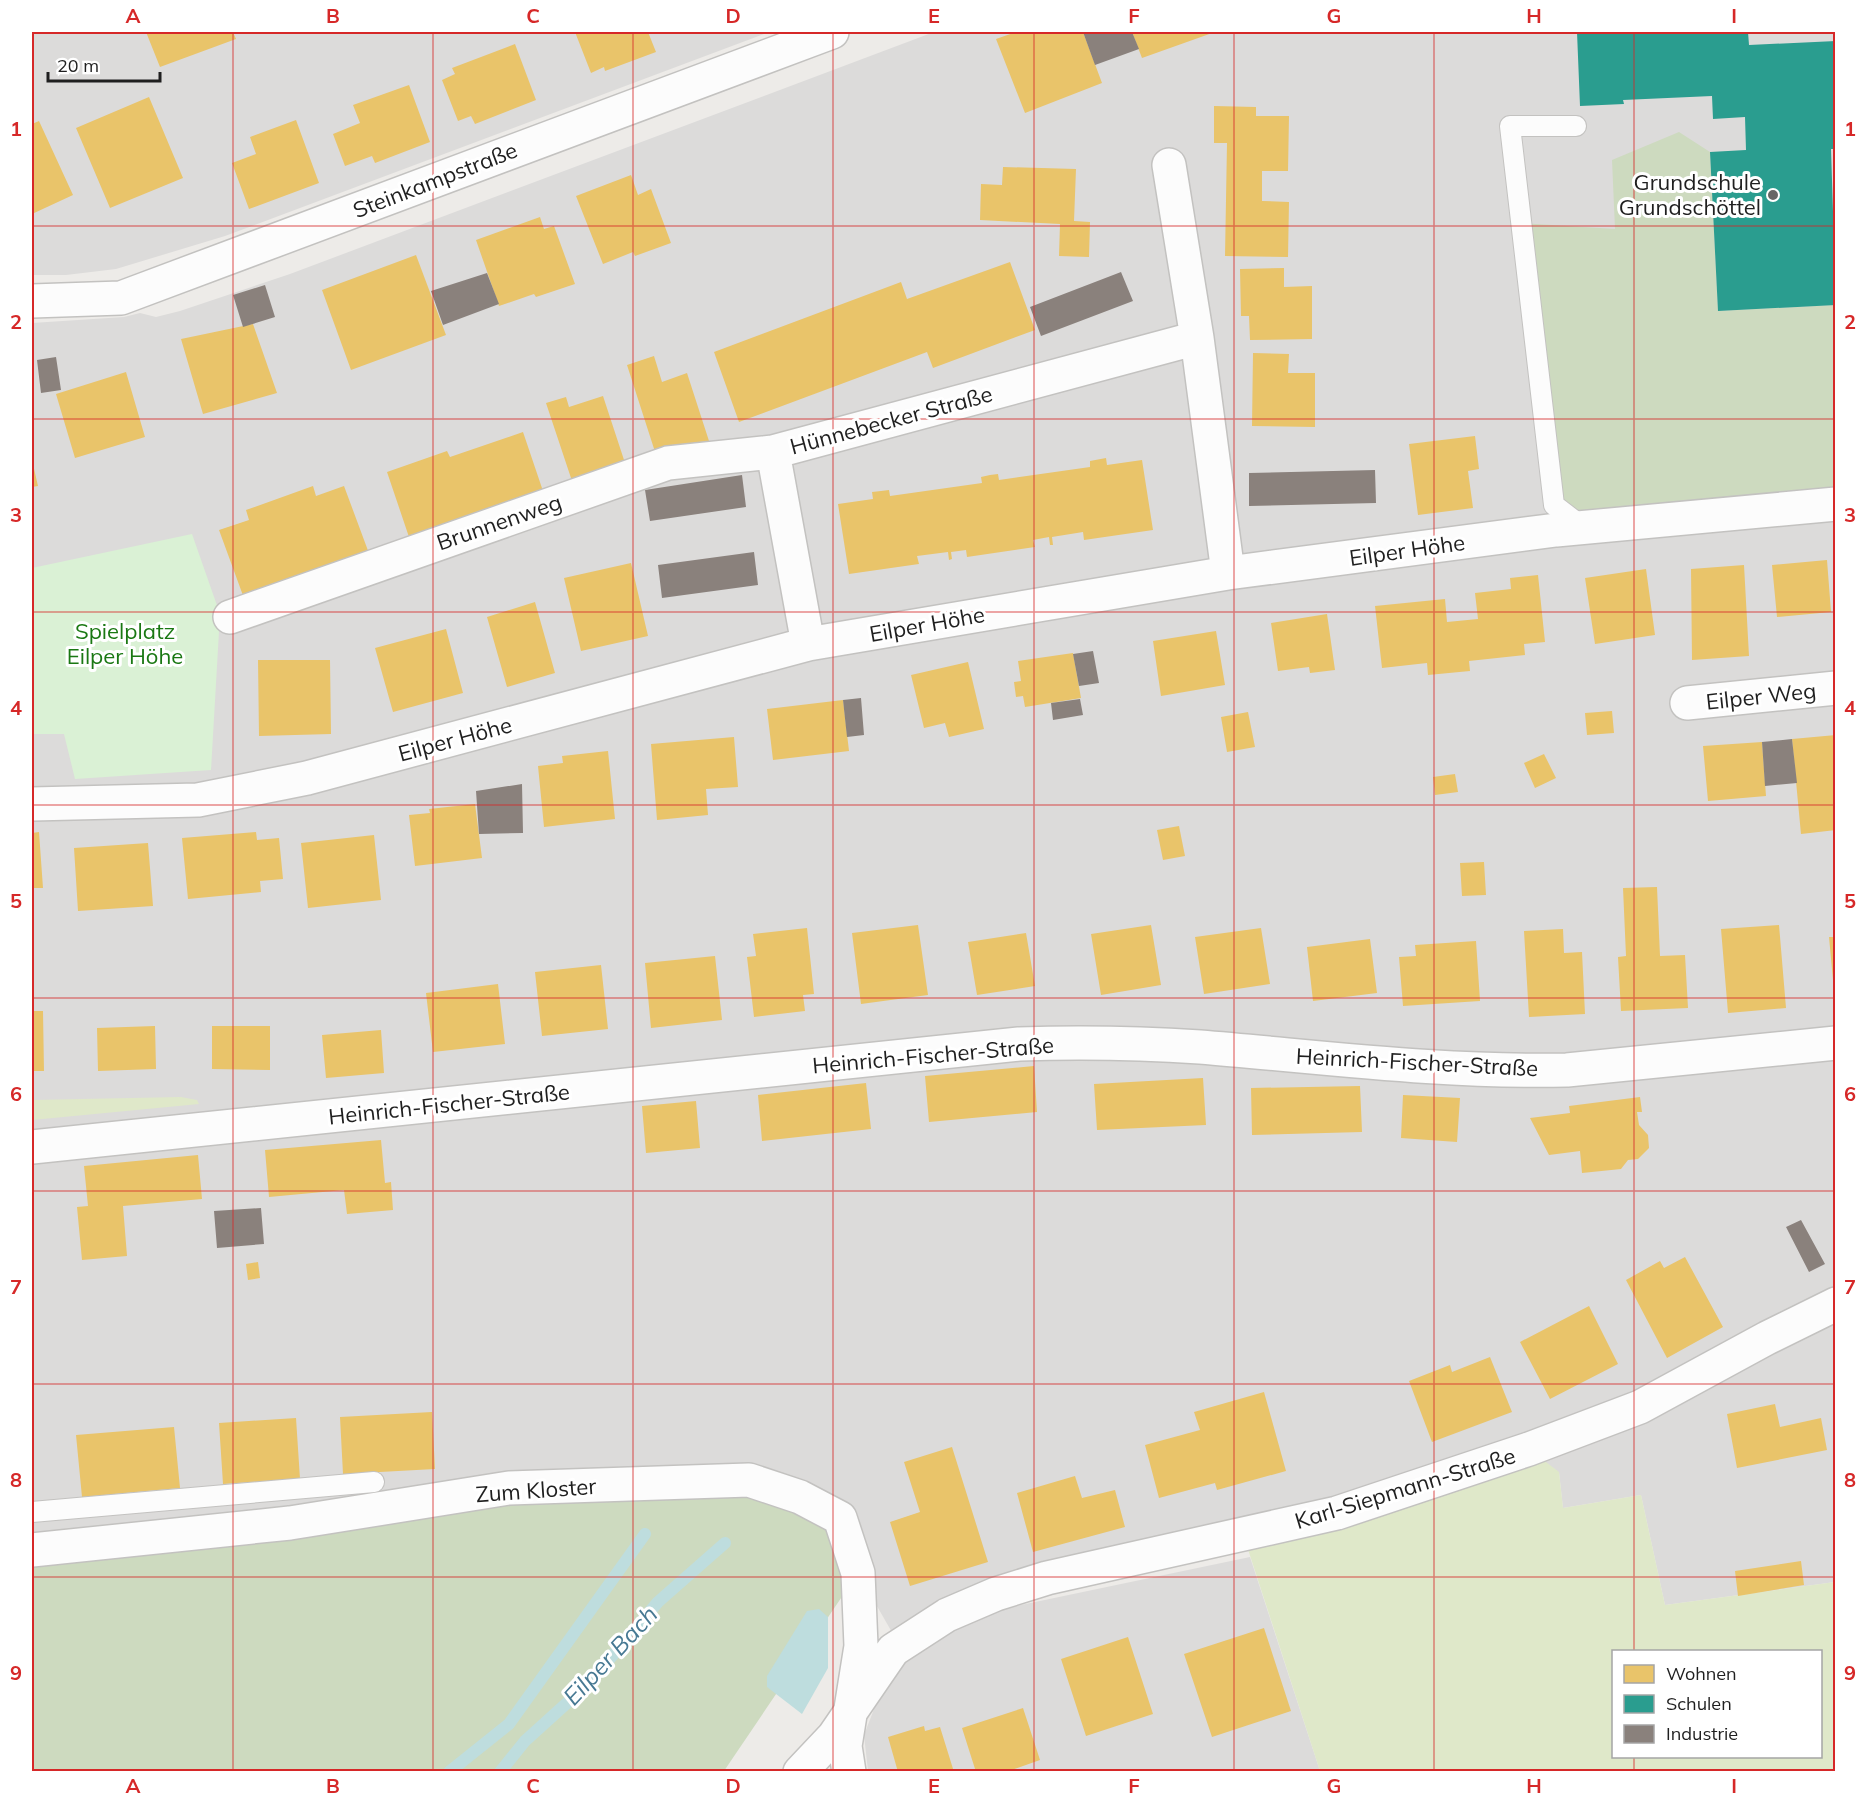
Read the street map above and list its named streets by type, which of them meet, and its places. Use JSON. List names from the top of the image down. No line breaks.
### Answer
{"streets":{"street":["Steinkampstraße","Hünnebecker Straße","Brunnenweg","Eilper Höhe","Eilper Weg","Heinrich-Fischer-Straße","Karl-Siepmann-Straße","Zum Kloster"]},"crossings":[["Hünnebecker Straße","Brunnenweg"],["Hünnebecker Straße","Eilper Höhe"],["Karl-Siepmann-Straße","Zum Kloster"]],"water":["Eilper Bach"],"parks":["Spielplatz Eilper Höhe"],"places":["Grundschule Grundschöttel"],"legend":["Wohnen","Schulen","Industrie"],"scale_bar":"20 m","grid":{"columns":["A","B","C","D","E","F","G","H","I"],"rows":["1","2","3","4","5","6","7","8","9"]}}
